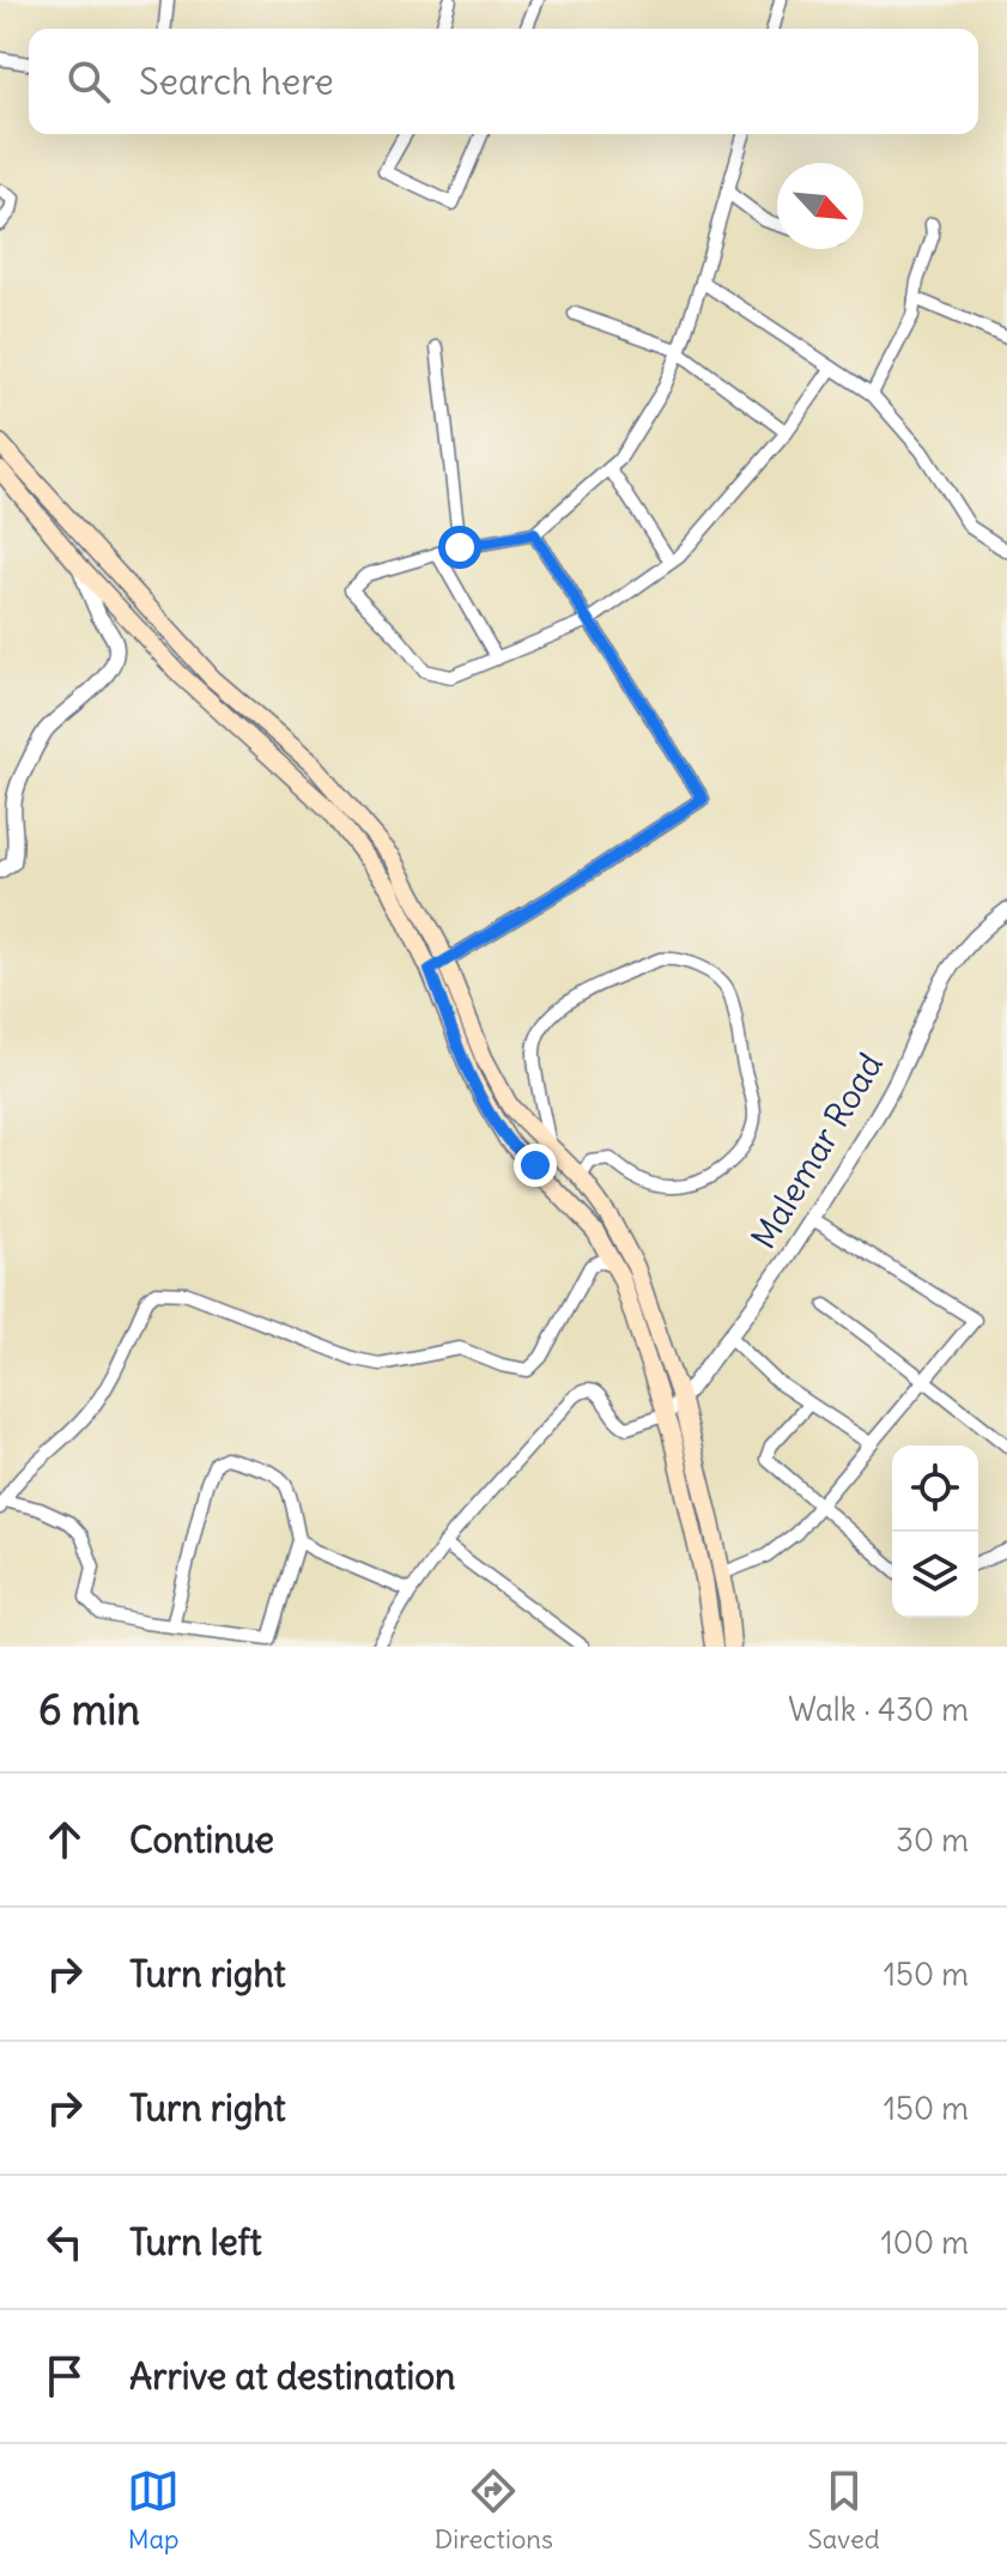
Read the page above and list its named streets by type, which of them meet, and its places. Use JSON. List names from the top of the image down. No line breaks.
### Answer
{"streets":{"street":["Malemar Road"]},"north":"bottom right","page":{"search":"Search here","heading":["6 min","Walk · 430 m"],"list":[["Continue","30 m"],["Turn right","150 m"],["Turn right","150 m"],["Turn left","100 m"],"Arrive at destination"],"nav":["Map","Directions","Saved"]}}
